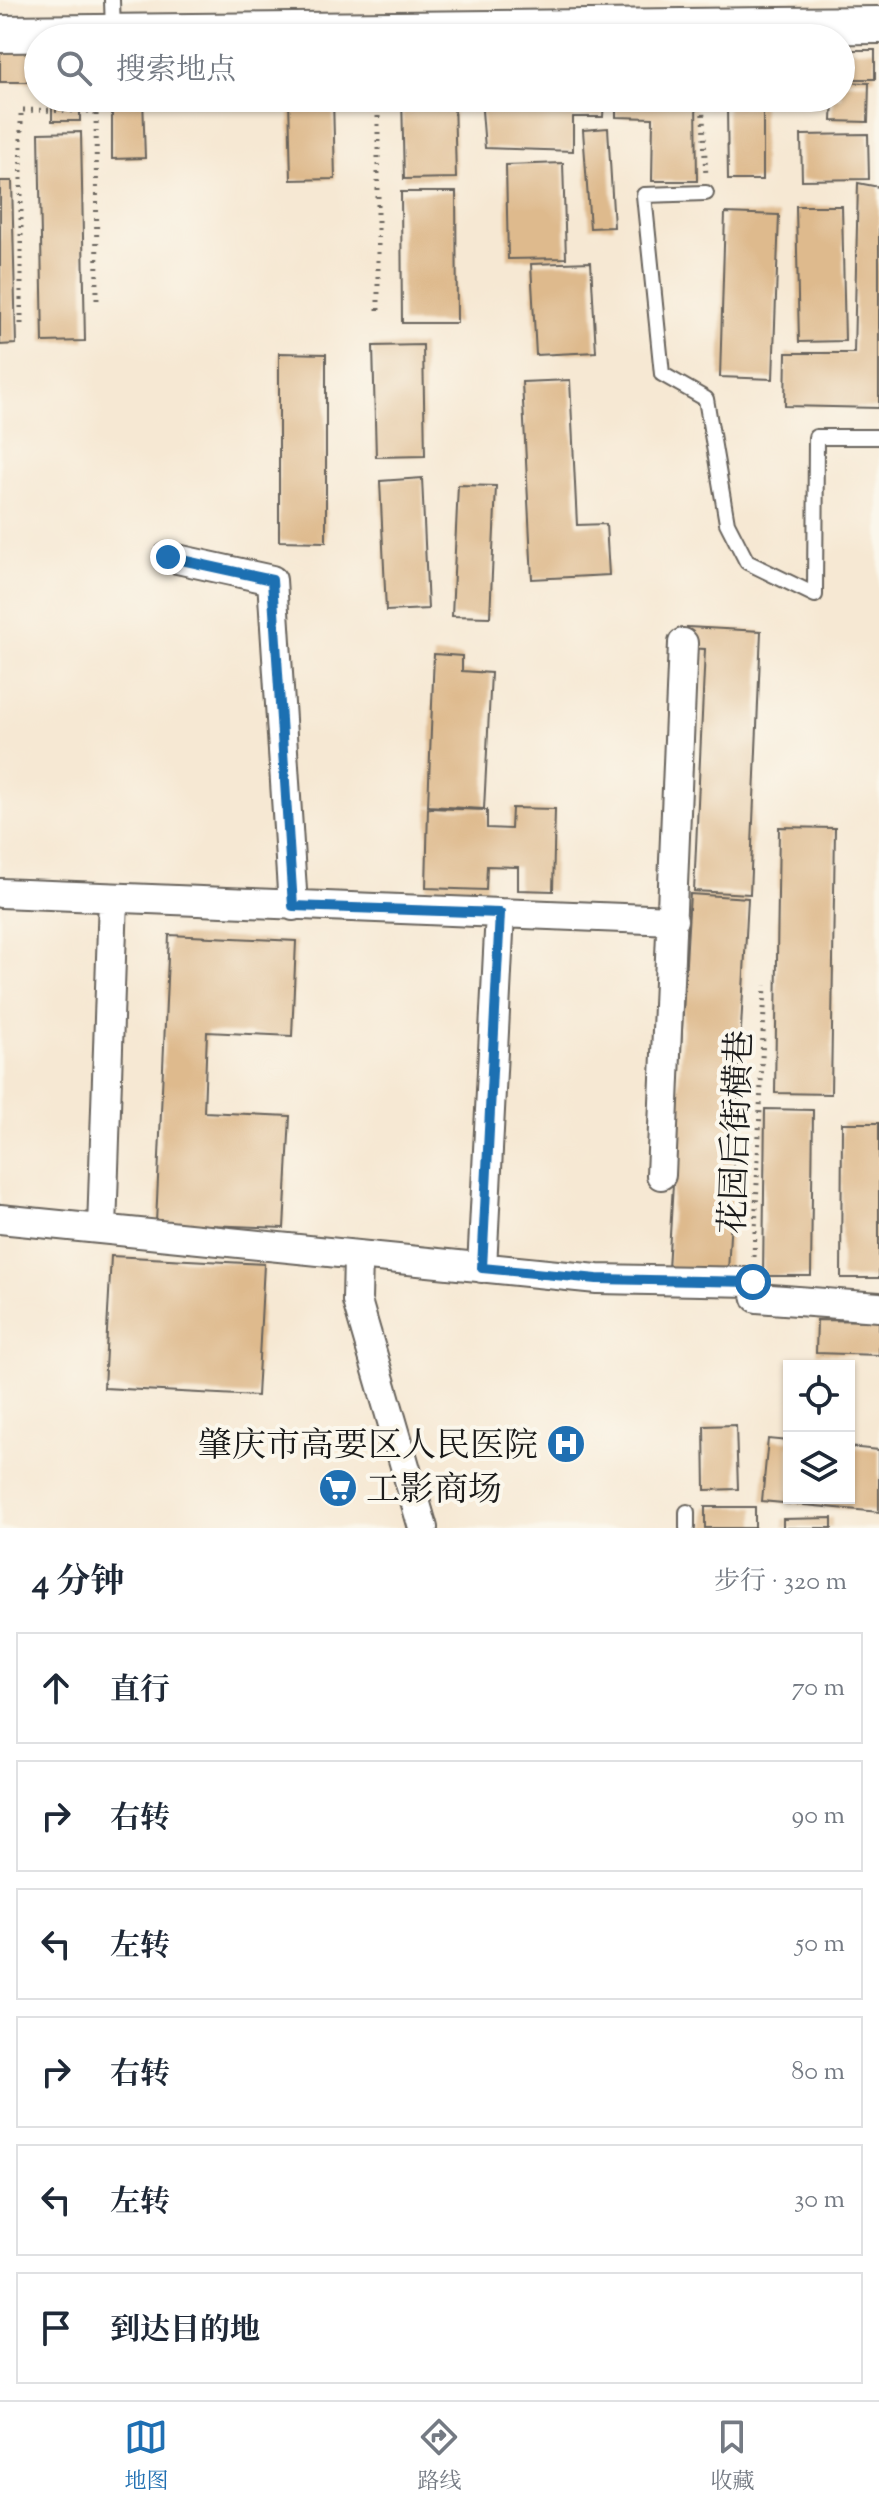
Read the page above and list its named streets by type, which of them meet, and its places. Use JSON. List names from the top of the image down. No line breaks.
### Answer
{"streets":{"path":["花园后街横巷"]},"places":{"hospital":["肇庆市高要区人民医院"],"supermarket":["工影商场"]},"page":{"search":"搜索地点","heading":["4 分钟","步行 · 320 m"],"list":[["直行","70 m"],["右转","90 m"],["左转","50 m"],["右转","80 m"],["左转","30 m"],"到达目的地"],"nav":["地图","路线","收藏"]}}
